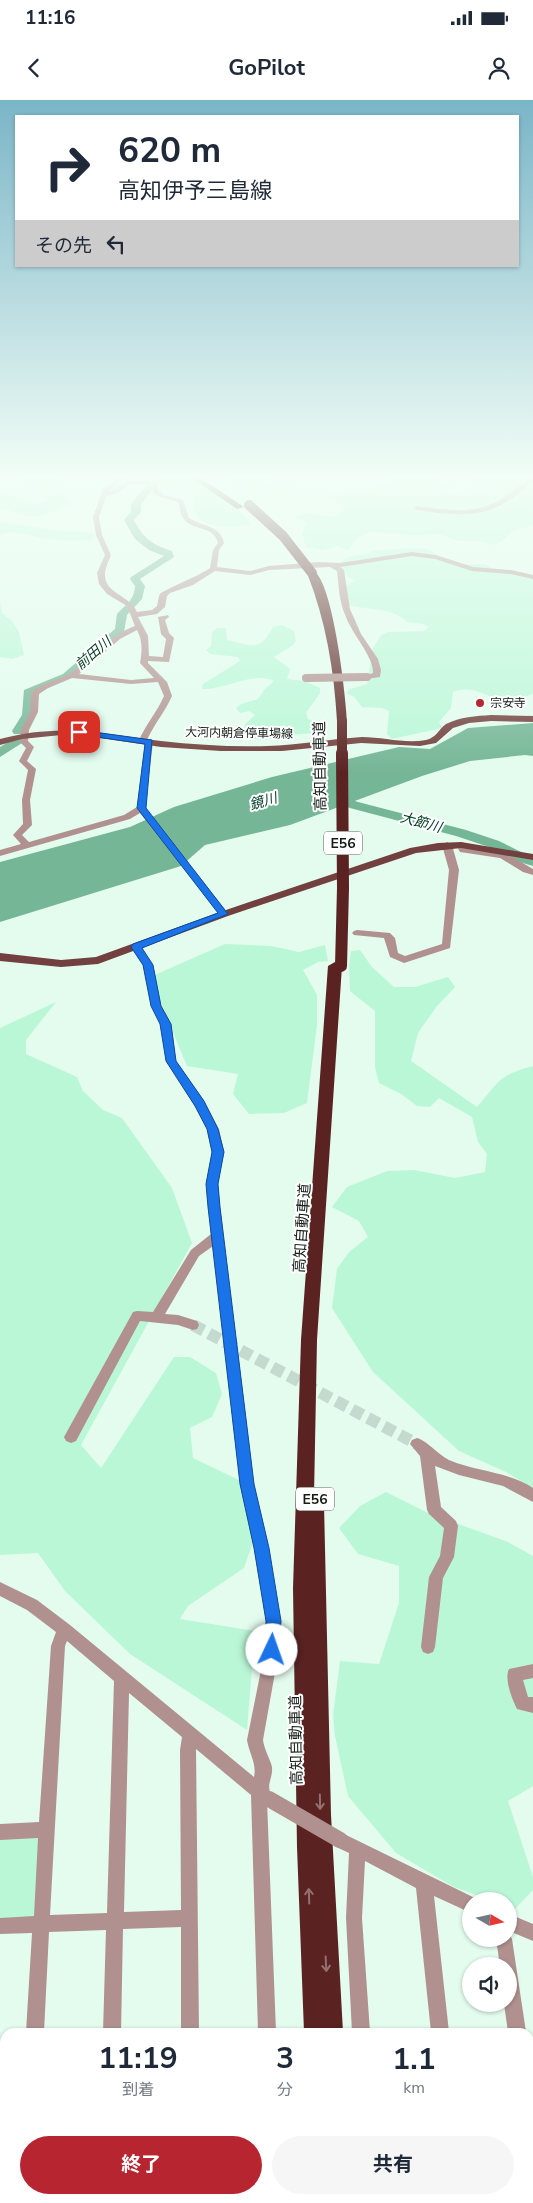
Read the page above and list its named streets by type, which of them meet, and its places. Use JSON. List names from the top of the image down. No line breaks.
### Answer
{"streets":{"highway":["高知自動車道","E56"],"main road":["大河内朝倉停車場線"]},"crossings":[["高知自動車道","E56"]],"water":["前田川","鏡川","大節川"],"places":["宗安寺"],"north":"right","page":{"status":"11:16","header":"GoPilot","turn":["620 m","高知伊予三島線"],"then":"その先","eta":["11:19","到着","3","分","1.1","km"],"buttons":["終了","共有"]}}
